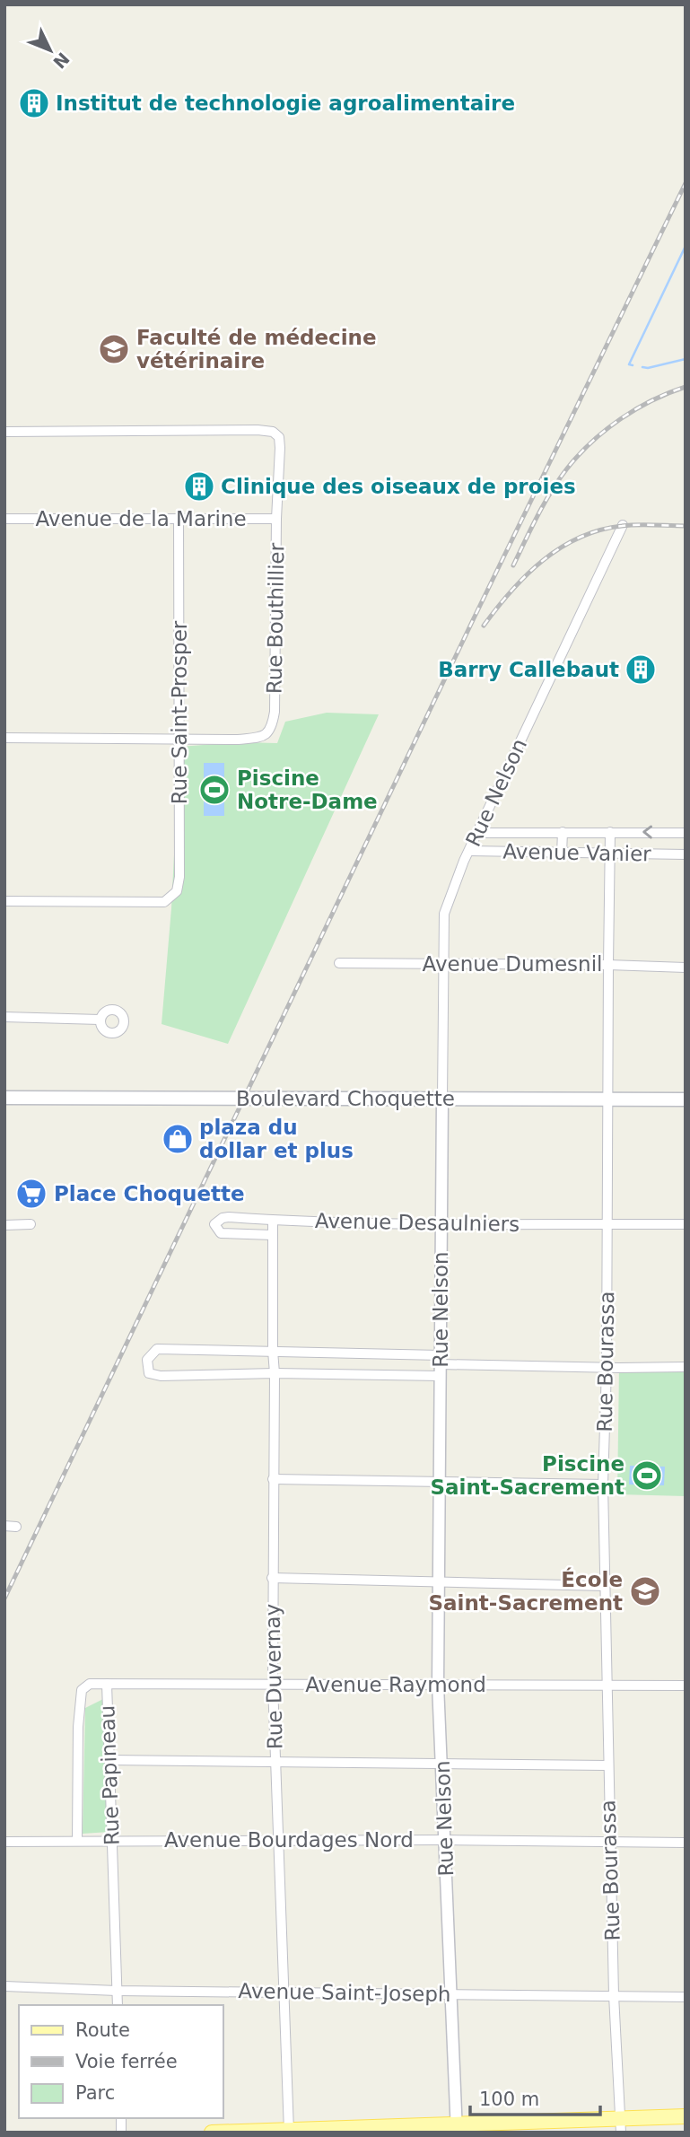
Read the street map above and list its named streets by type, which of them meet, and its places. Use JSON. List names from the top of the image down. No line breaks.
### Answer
{"streets":{"main road":["Boulevard Choquette"],"street":["Avenue de la Marine","Rue Bouthillier","Rue Saint-Prosper","Rue Nelson","Avenue Vanier","Avenue Dumesnil","Avenue Desaulniers","Rue Bourassa","Rue Duvernay","Avenue Raymond","Rue Papineau","Avenue Bourdages Nord","Avenue Saint-Joseph"]},"crossings":[["Avenue de la Marine","Rue Bouthillier"],["Avenue de la Marine","Rue Saint-Prosper"],["Rue Bouthillier","Rue Saint-Prosper"],["Rue Nelson","Avenue Vanier"],["Rue Nelson","Avenue Dumesnil"],["Rue Nelson","Boulevard Choquette"],["Rue Nelson","Avenue Desaulniers"],["Rue Nelson","Avenue Raymond"],["Rue Nelson","Avenue Bourdages Nord"],["Rue Nelson","Avenue Saint-Joseph"],["Avenue Vanier","Rue Bourassa"],["Avenue Dumesnil","Rue Bourassa"],["Boulevard Choquette","Rue Bourassa"],["Avenue Desaulniers","Rue Bourassa"],["Avenue Desaulniers","Rue Duvernay"],["Rue Bourassa","Avenue Raymond"],["Rue Bourassa","Avenue Bourdages Nord"],["Rue Bourassa","Avenue Saint-Joseph"],["Rue Duvernay","Avenue Raymond"],["Rue Duvernay","Avenue Bourdages Nord"],["Rue Duvernay","Avenue Saint-Joseph"],["Avenue Raymond","Rue Papineau"],["Rue Papineau","Avenue Bourdages Nord"],["Rue Papineau","Avenue Saint-Joseph"]],"places":{"building":["Institut de technologie agroalimentaire","Clinique des oiseaux de proies","Barry Callebaut"],"school or university":["Faculté de médecine vétérinaire","École Saint-Sacrement"],"sports":["Piscine Notre-Dame","Piscine Saint-Sacrement"],"shop":["plaza du dollar et plus"],"supermarket":["Place Choquette"]},"legend":["Route","Voie ferrée","Parc"],"scale_bar":"100 m","north":"bottom right"}
